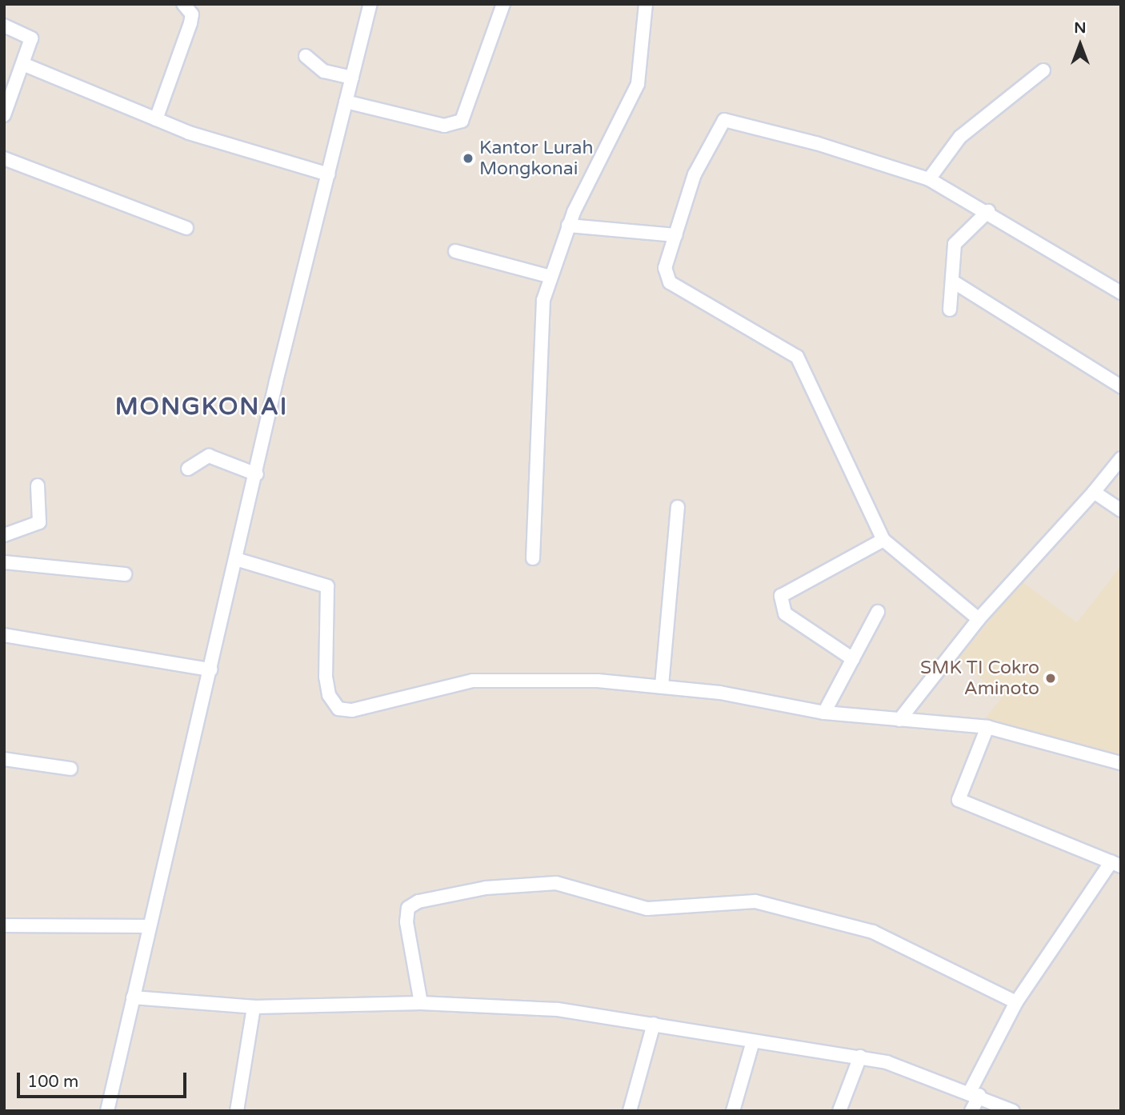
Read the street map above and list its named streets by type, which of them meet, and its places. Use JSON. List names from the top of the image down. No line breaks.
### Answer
{"districts":["MONGKONAI"],"places":["Kantor Lurah Mongkonai","SMK TI Cokro Aminoto"],"scale_bar":"100 m","north":"top"}
